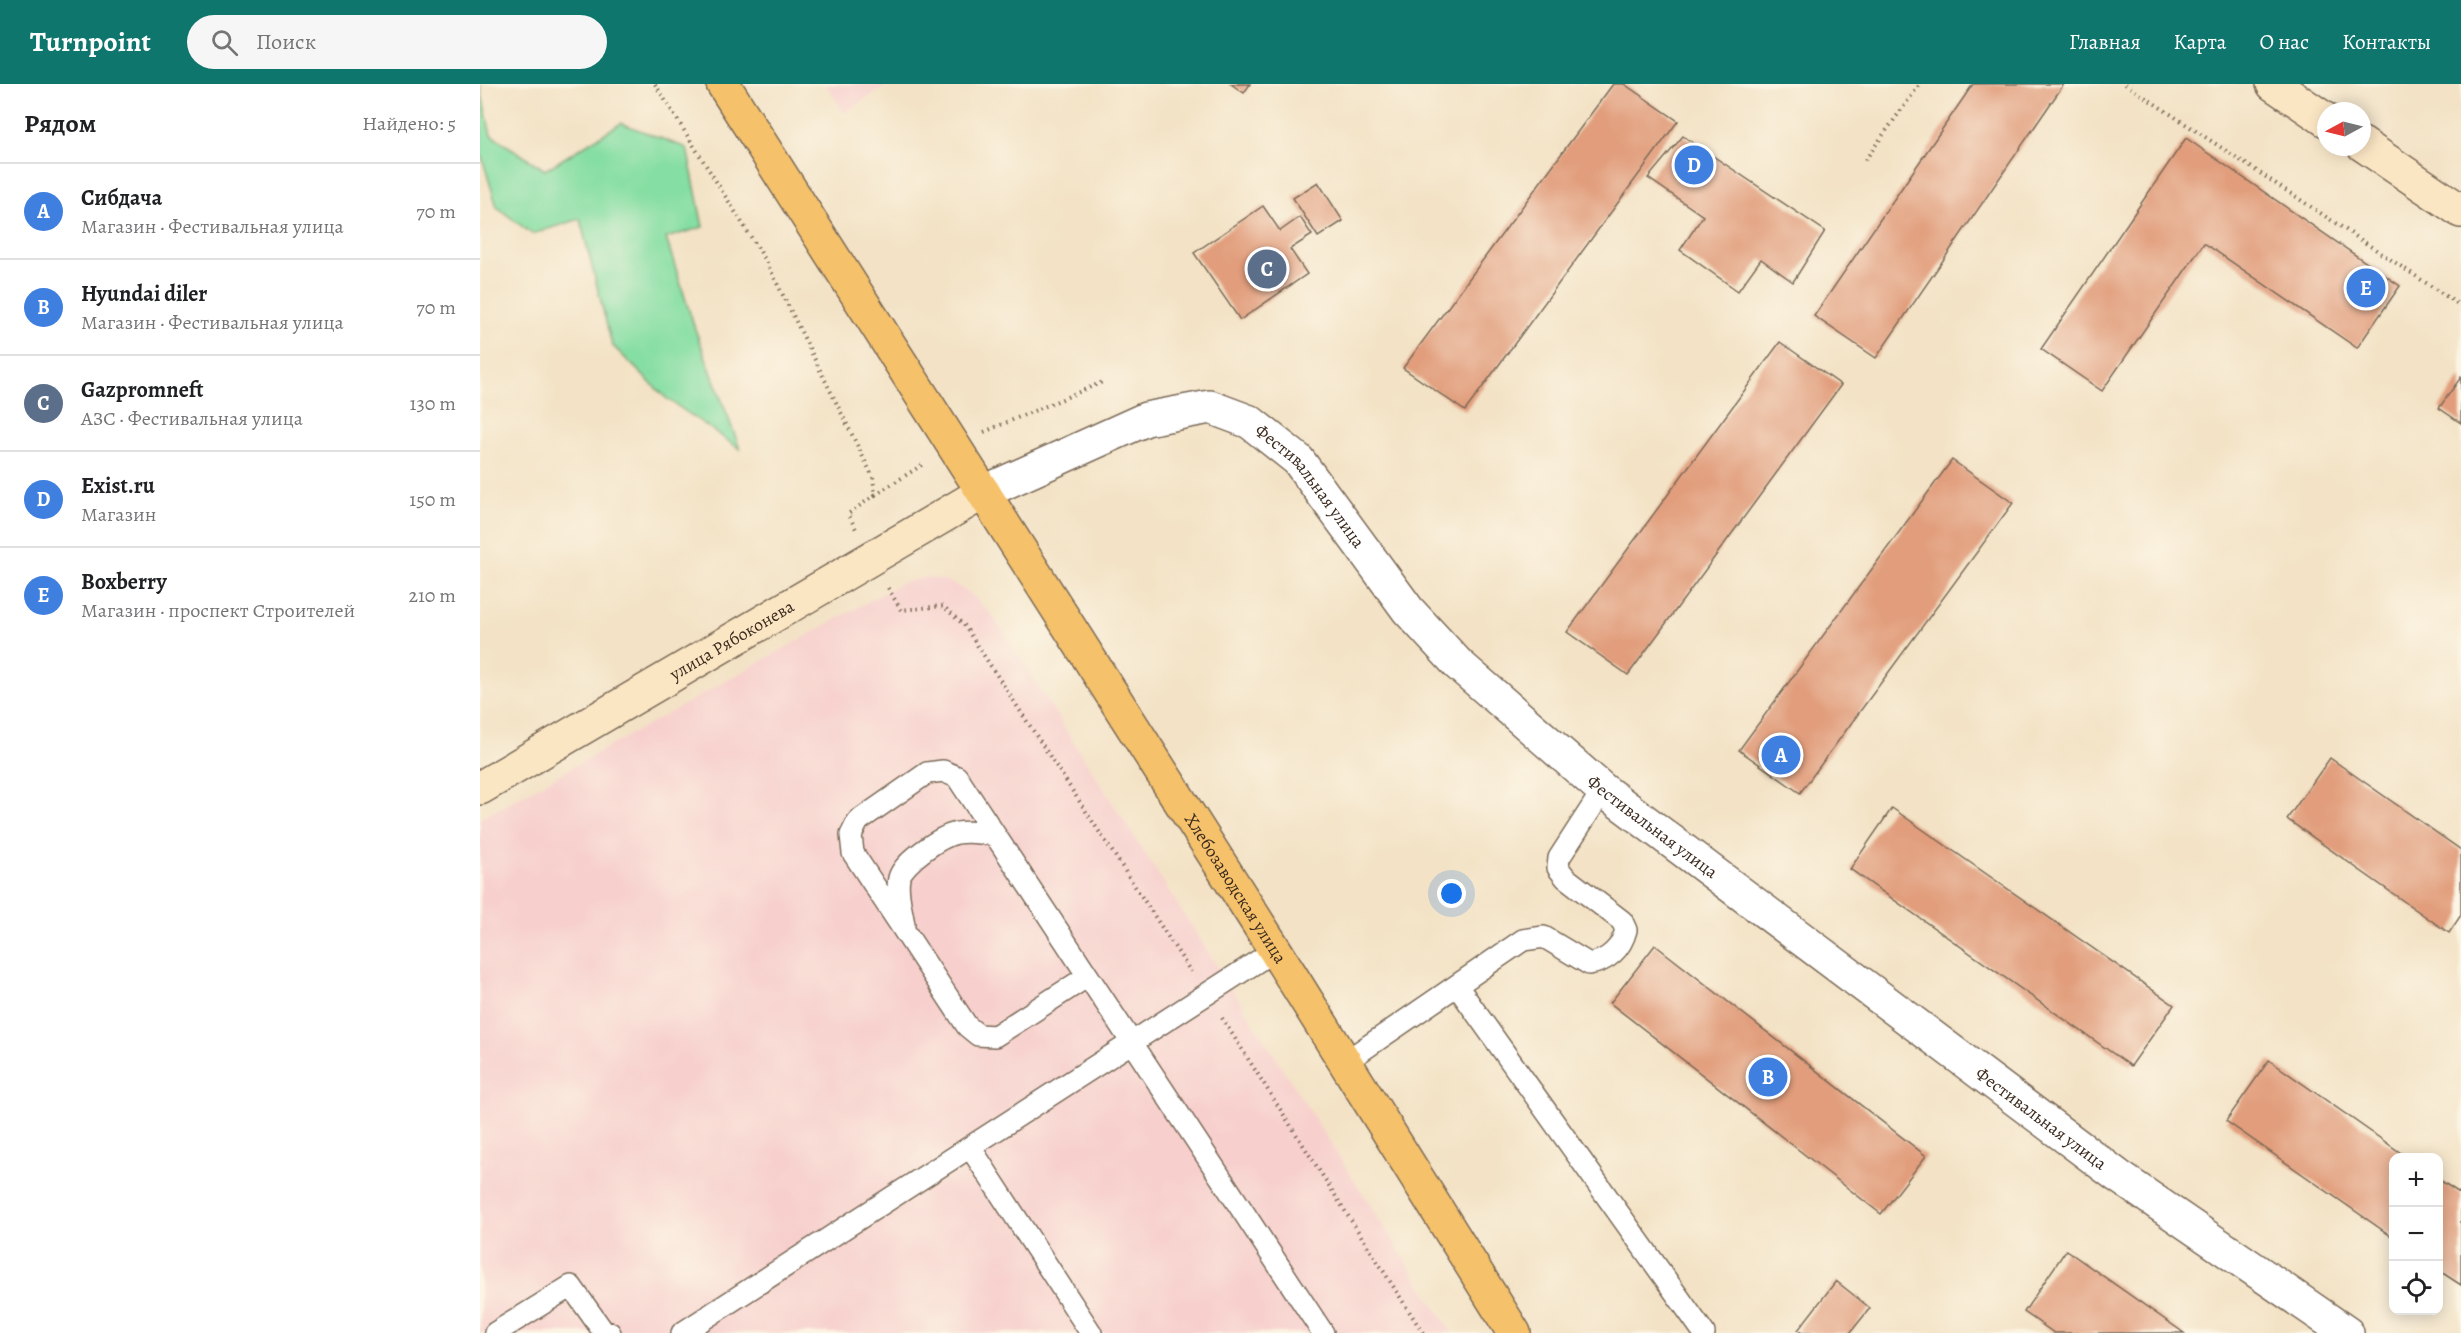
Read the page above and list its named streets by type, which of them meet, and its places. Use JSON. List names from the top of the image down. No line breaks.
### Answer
{"streets":{"main road":["Хлебозаводская улица"],"street":["Фестивальная улица","улица Рябоконева"]},"crossings":[["Фестивальная улица","улица Рябоконева"],["Фестивальная улица","Хлебозаводская улица"],["улица Рябоконева","Хлебозаводская улица"]],"north":"left","page":{"header":"Turnpoint","search":"Поиск","nav":["Главная","Карта","О нас","Контакты"],"heading":["Рядом","Найдено: 5"],"pins":["D","C","E","A","B"],"list":[{"mark":"A","name":"Сибдача","note":"Магазин · Фестивальная улица","value":"70 m"},{"mark":"B","name":"Hyundai diler","note":"Магазин · Фестивальная улица","value":"70 m"},{"mark":"C","name":"Gazpromneft","note":"АЗС · Фестивальная улица","value":"130 m"},{"mark":"D","name":"Exist.ru","note":"Магазин","value":"150 m"},{"mark":"E","name":"Boxberry","note":"Магазин · проспект Строителей","value":"210 m"}],"map_buttons":["+","−"]}}
